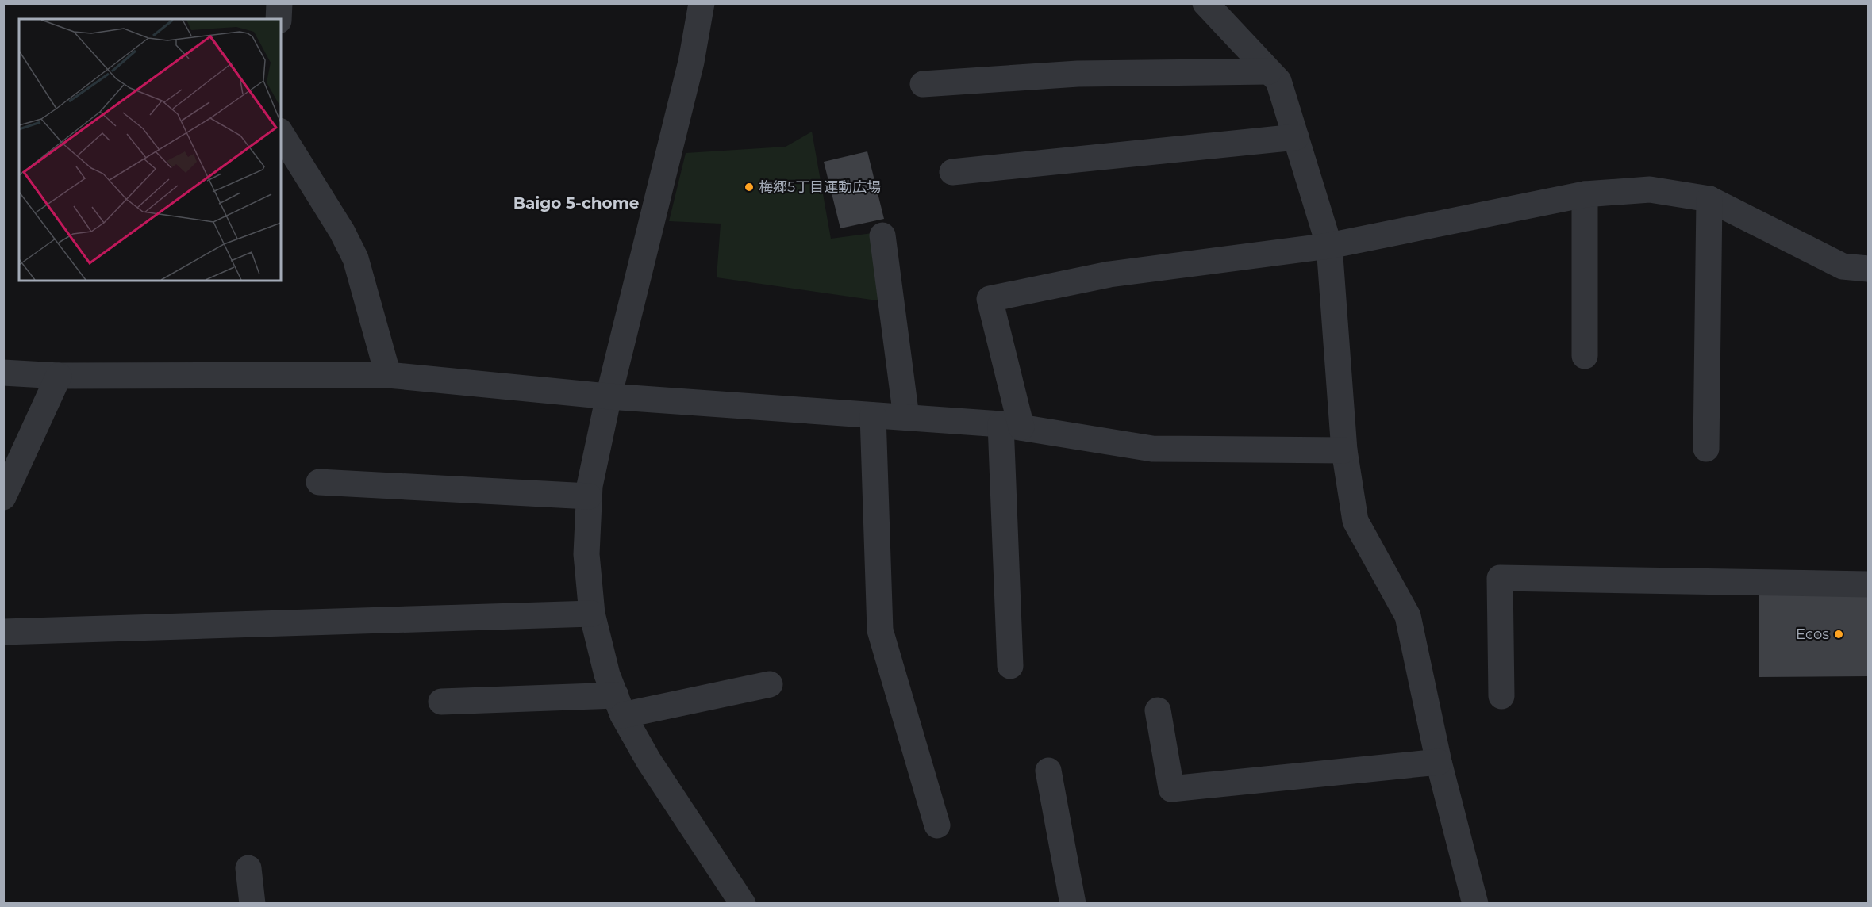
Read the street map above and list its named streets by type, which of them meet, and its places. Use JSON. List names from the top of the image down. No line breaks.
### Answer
{"districts":["Baigo 5-chome"],"places":["梅郷5丁目運動広場","Ecos"]}
